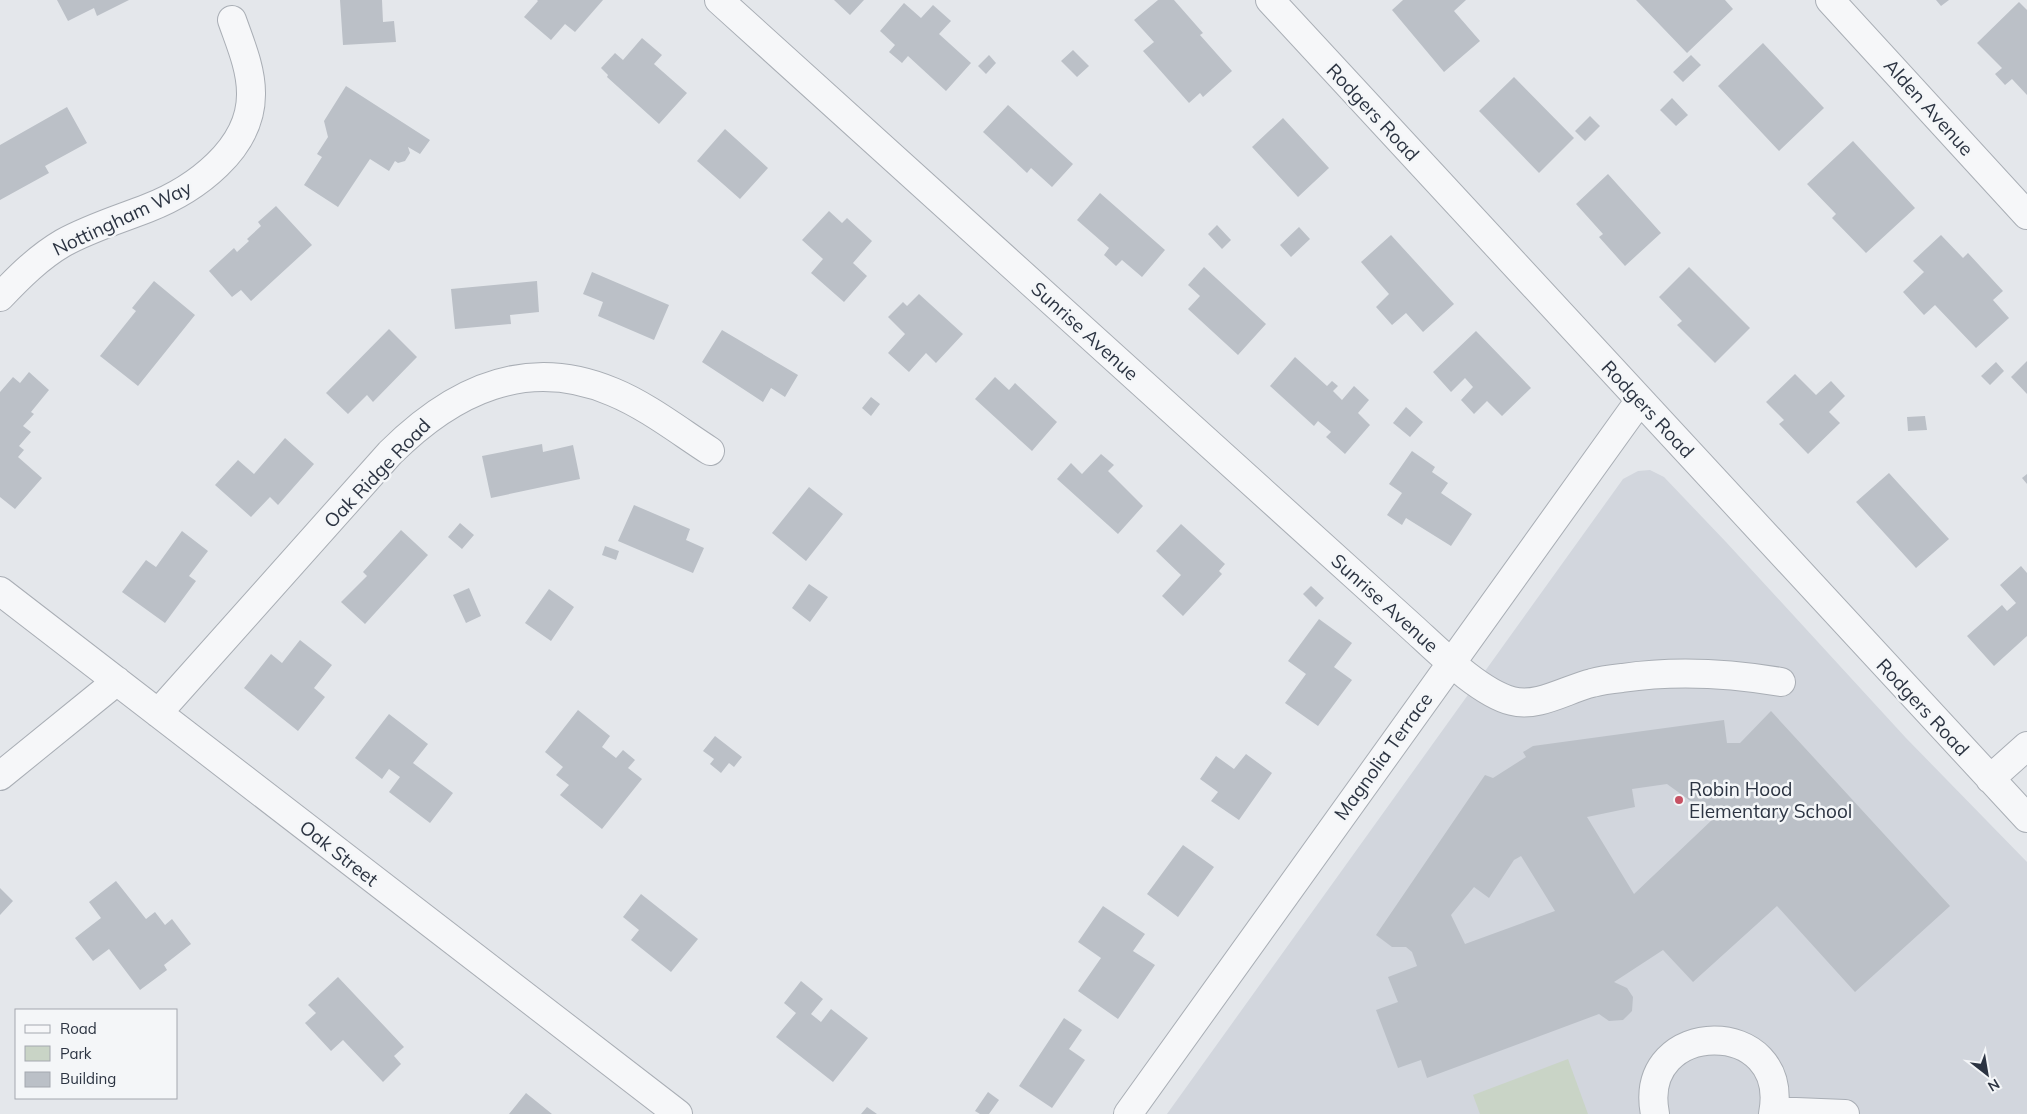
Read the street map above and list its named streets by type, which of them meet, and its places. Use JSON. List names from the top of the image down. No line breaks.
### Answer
{"streets":{"street":["Alden Avenue","Rodgers Road","Nottingham Way","Sunrise Avenue","Oak Ridge Road","Magnolia Terrace","Oak Street"]},"crossings":[["Rodgers Road","Magnolia Terrace"],["Sunrise Avenue","Magnolia Terrace"],["Oak Ridge Road","Oak Street"]],"places":["Robin Hood Elementary School"],"legend":["Road","Park","Building"],"north":"bottom right"}
